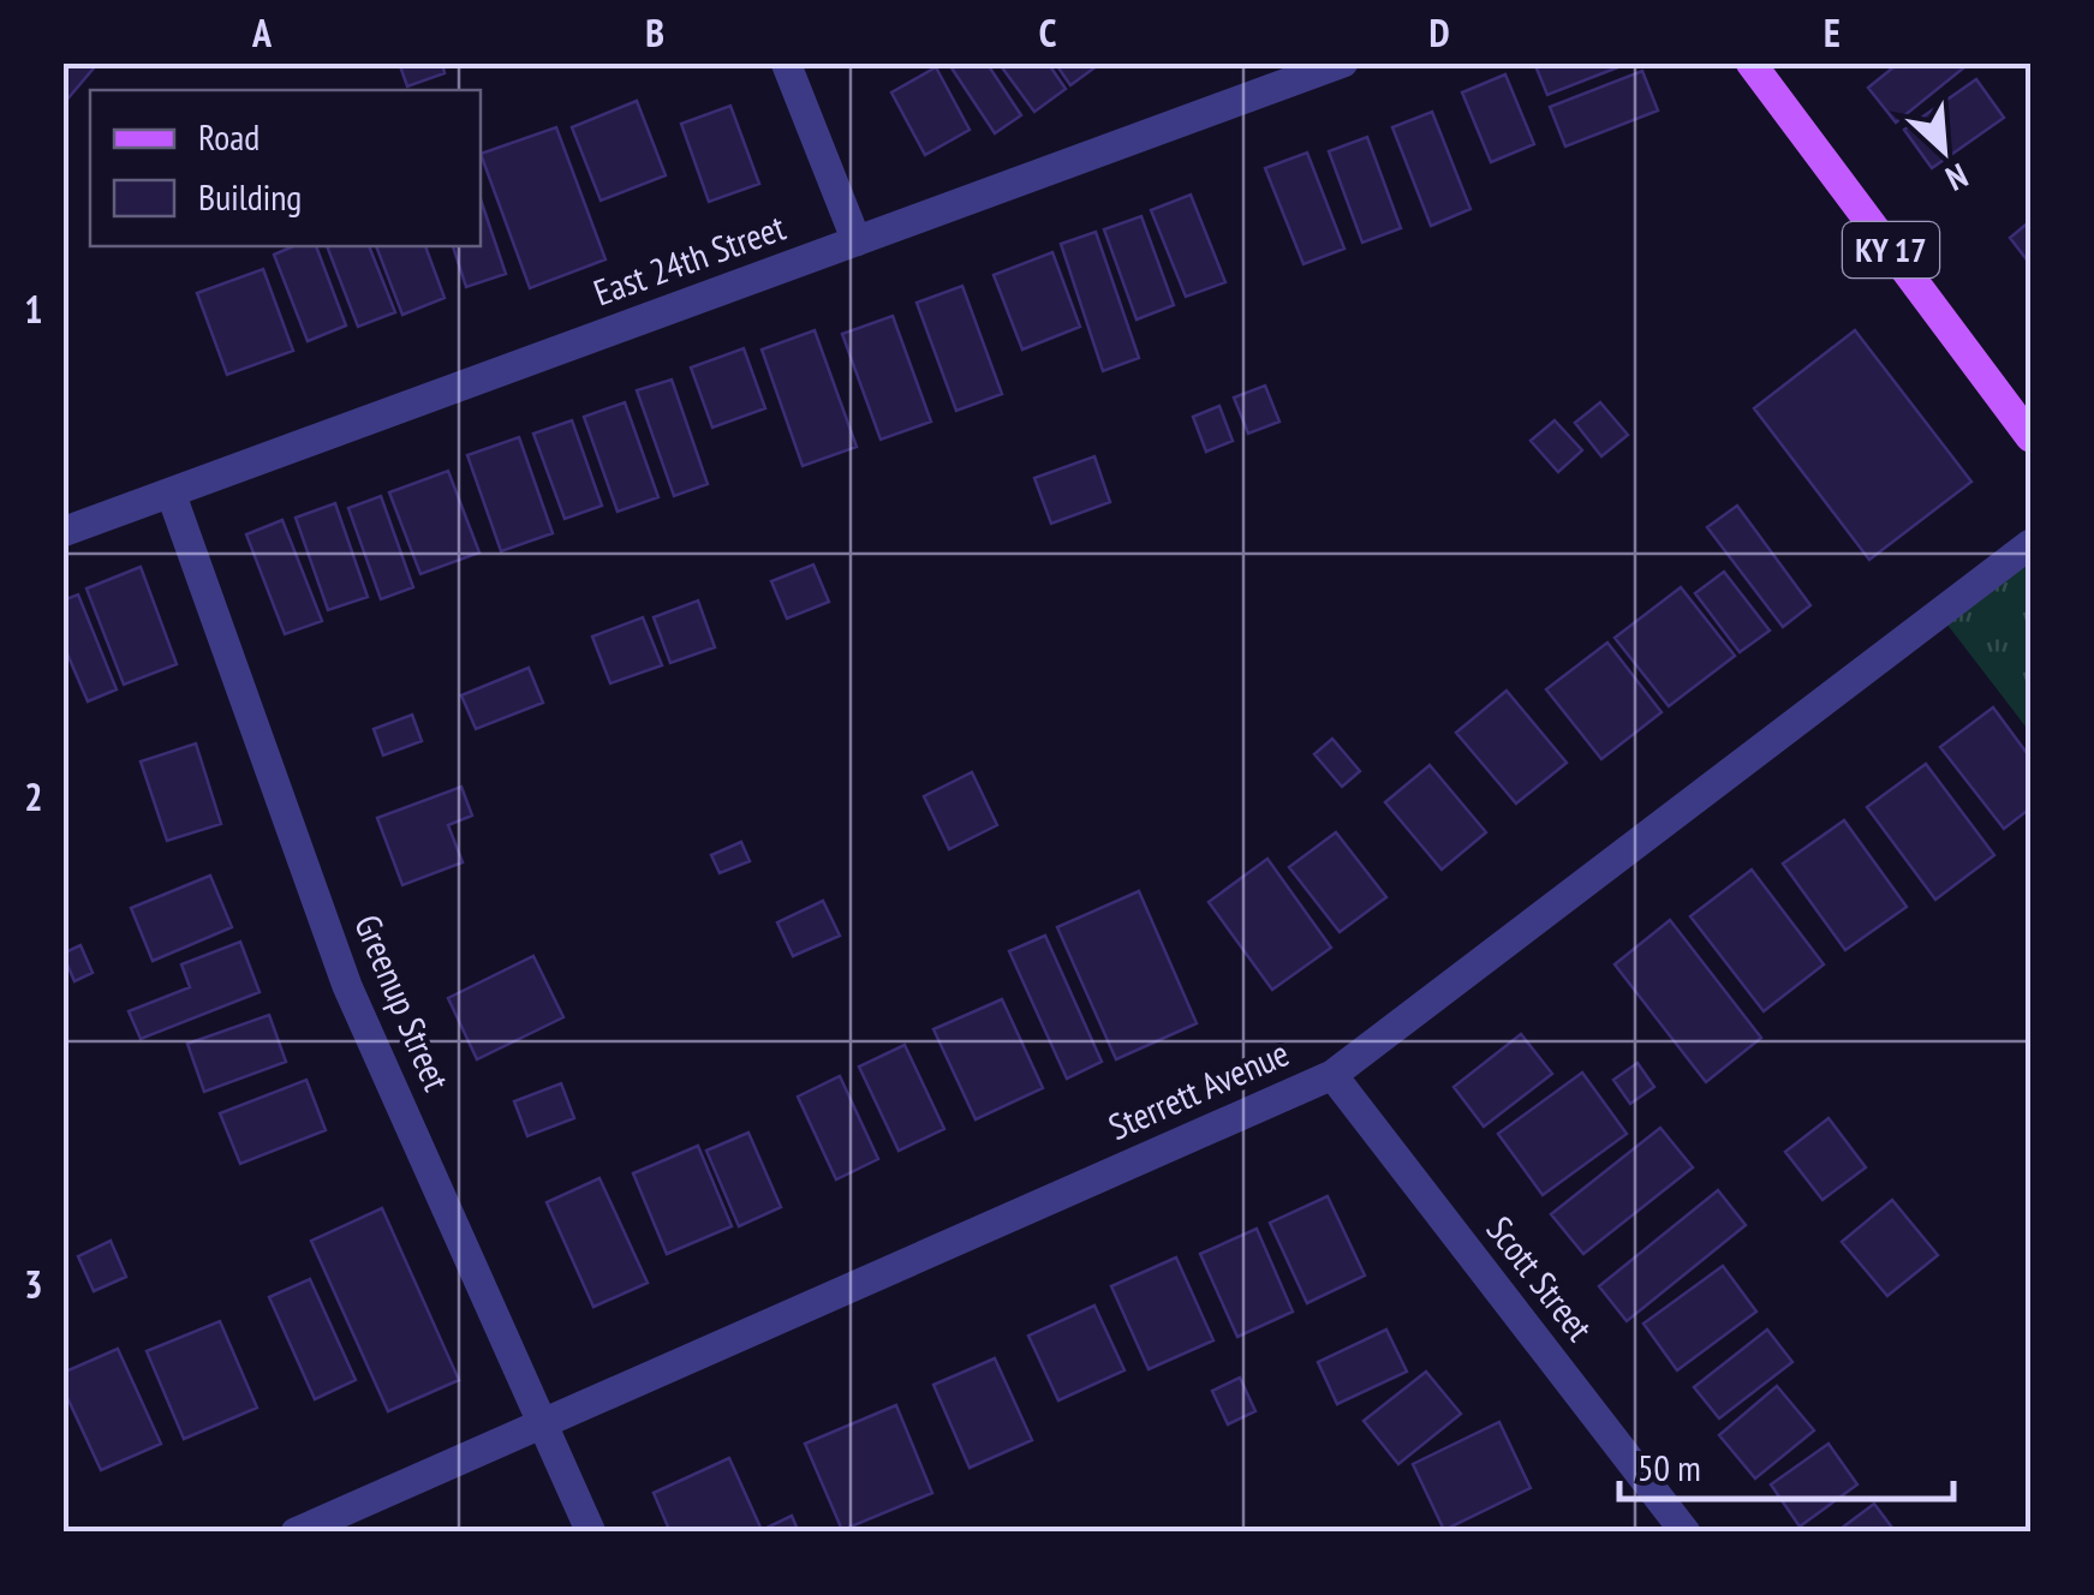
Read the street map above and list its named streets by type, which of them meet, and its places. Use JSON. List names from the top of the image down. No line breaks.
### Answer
{"streets":{"main road":["KY 17"],"street":["East 24th Street","Greenup Street","Sterrett Avenue","Scott Street"]},"crossings":[["East 24th Street","Greenup Street"],["Greenup Street","Sterrett Avenue"],["Sterrett Avenue","Scott Street"]],"legend":["Road","Building"],"scale_bar":"50 m","north":"bottom right","grid":{"columns":["A","B","C","D","E"],"rows":["1","2","3"]}}
